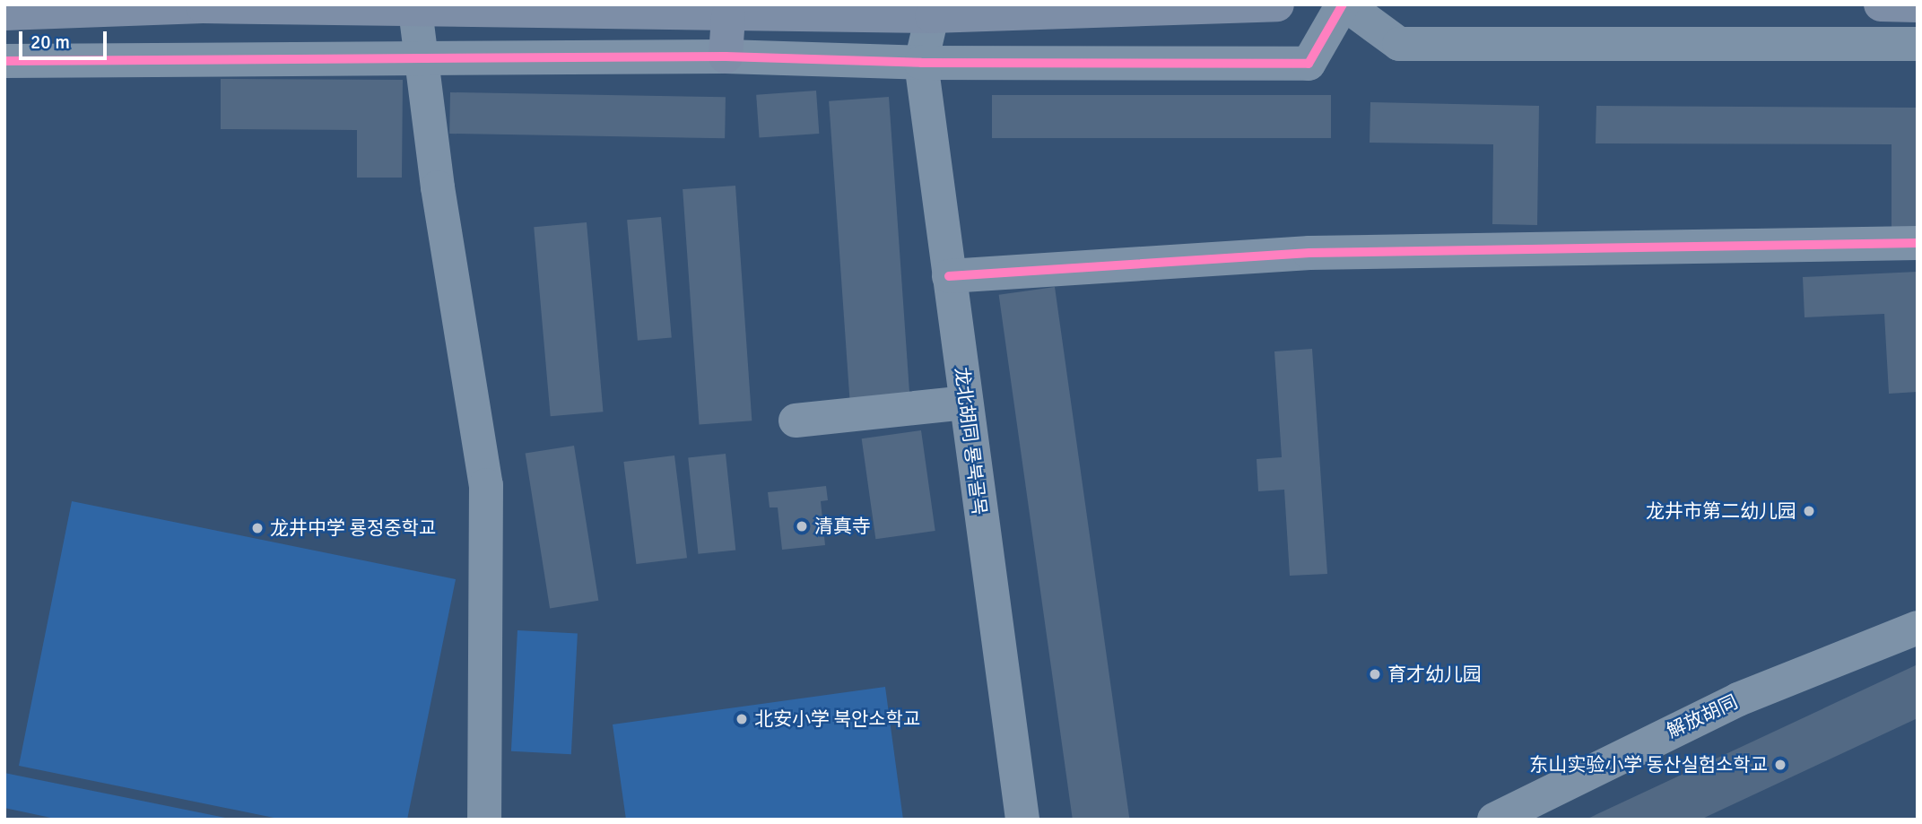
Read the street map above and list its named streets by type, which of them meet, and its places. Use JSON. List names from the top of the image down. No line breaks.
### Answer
{"streets":{"street":["龙北胡同 룡북골목","解放胡同"]},"places":["龙井市第二幼儿园","清真寺","龙井中学 룡정중학교","育才幼儿园","北安小学 북안소학교","东山实验小学 동산실험소학교"],"scale_bar":"20 m"}
